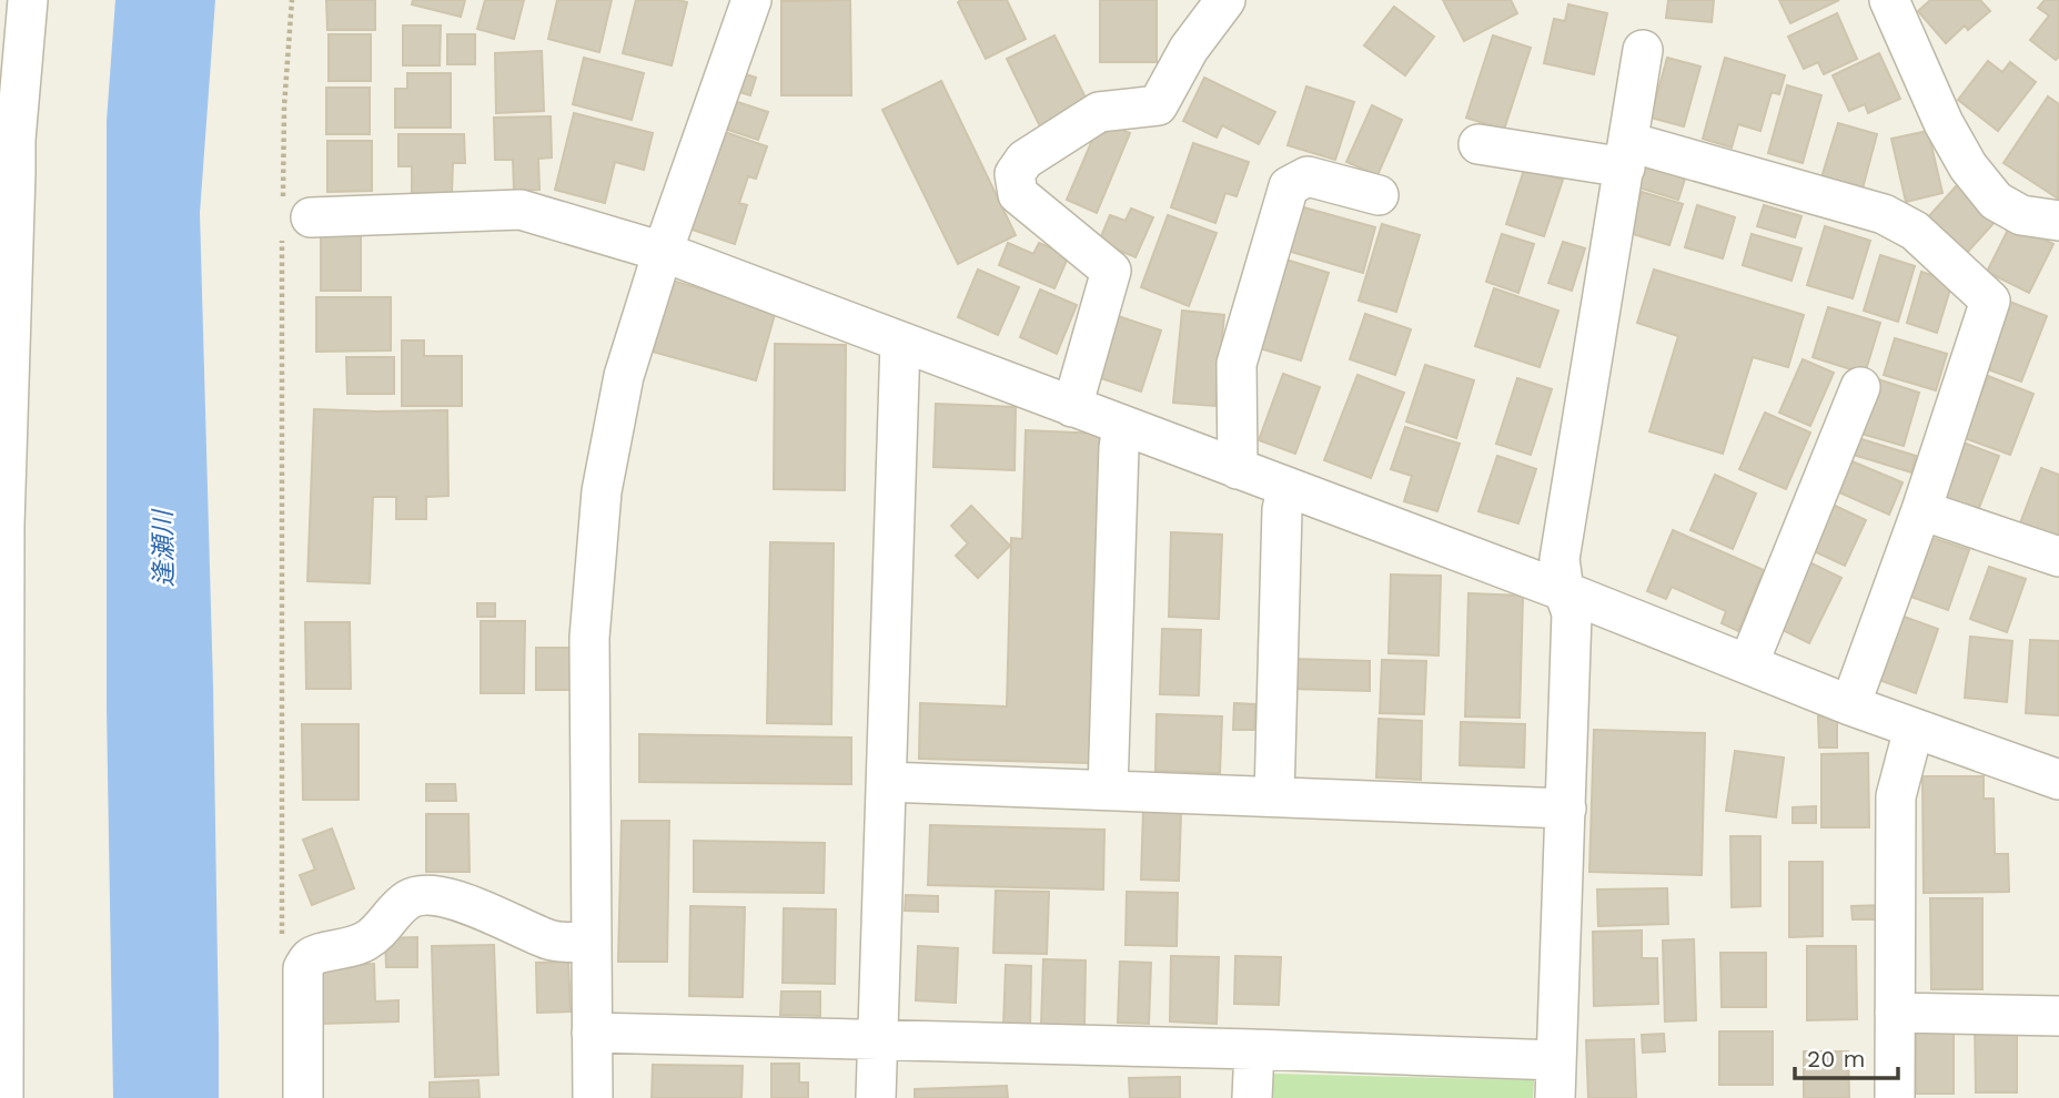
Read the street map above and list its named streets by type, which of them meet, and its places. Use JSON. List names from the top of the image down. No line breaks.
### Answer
{"water":["逢瀬川"],"scale_bar":"20 m"}
